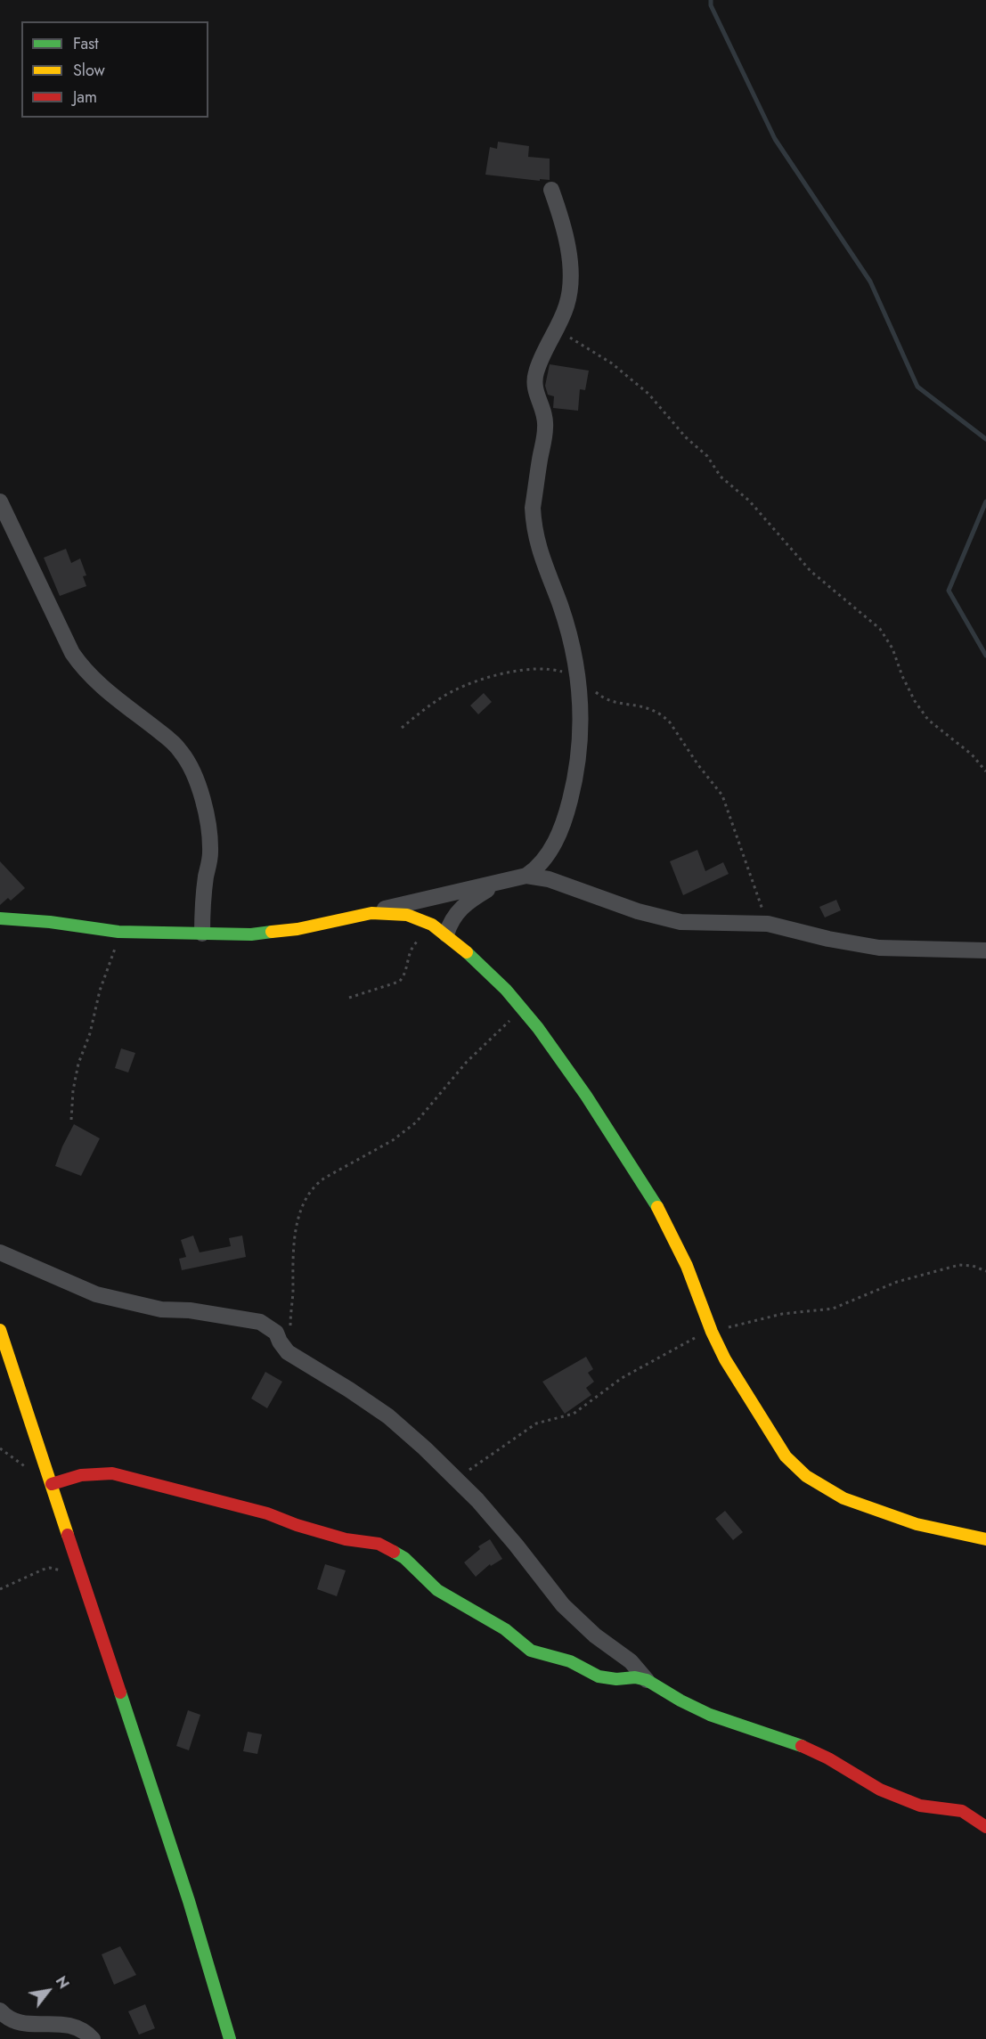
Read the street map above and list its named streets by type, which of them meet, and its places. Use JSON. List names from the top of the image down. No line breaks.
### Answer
{"legend":["Fast","Slow","Jam"],"north":"top right"}
